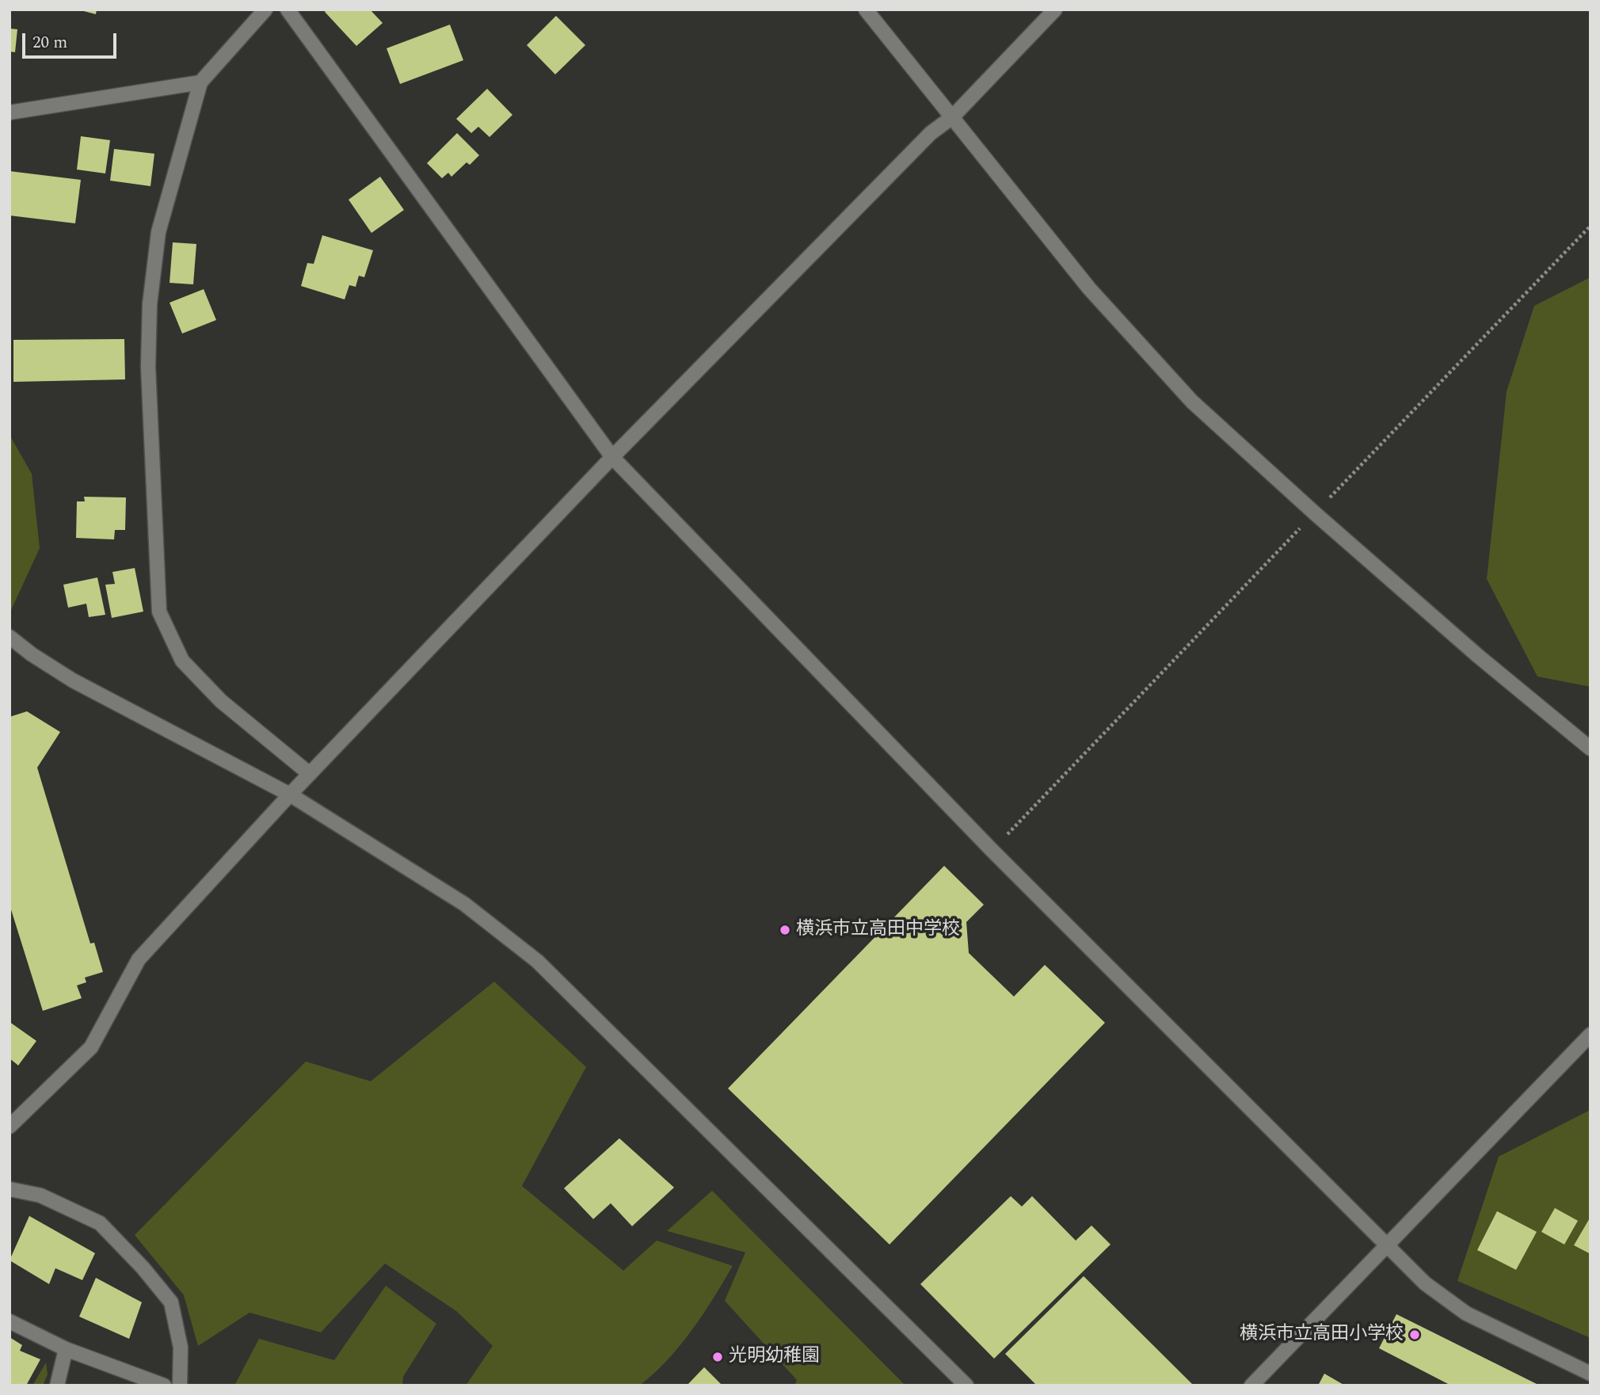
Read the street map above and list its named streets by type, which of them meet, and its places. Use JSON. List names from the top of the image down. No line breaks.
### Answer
{"places":["横浜市立高田中学校","横浜市立高田小学校","光明幼稚園"],"scale_bar":"20 m"}
